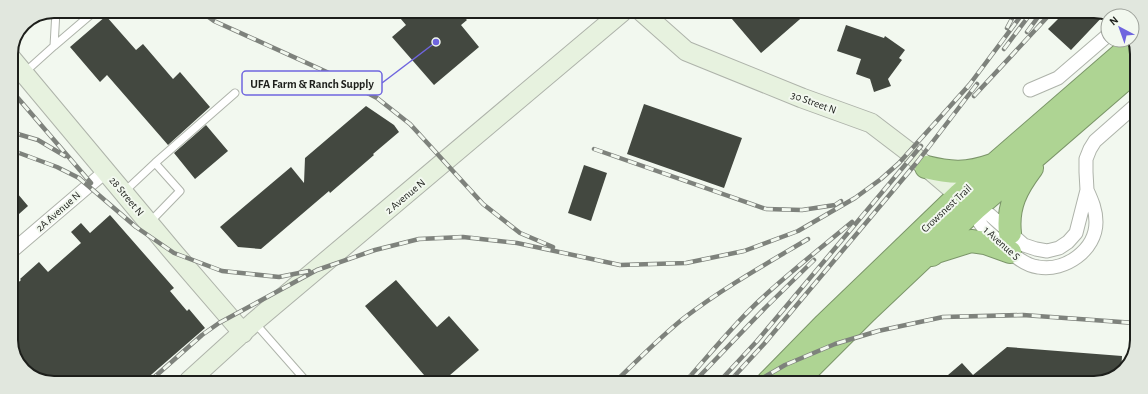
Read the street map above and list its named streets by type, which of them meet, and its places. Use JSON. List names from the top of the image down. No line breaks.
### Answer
{"streets":{"highway":["Crowsnest Trail"],"street":["30 Street N","28 Street N","2 Avenue N","2A Avenue N","1 Avenue S"]},"crossings":[["30 Street N","Crowsnest Trail"],["30 Street N","1 Avenue S"],["28 Street N","2 Avenue N"],["28 Street N","2A Avenue N"],["Crowsnest Trail","1 Avenue S"]],"places":["UFA Farm & Ranch Supply"],"north":"top left"}
